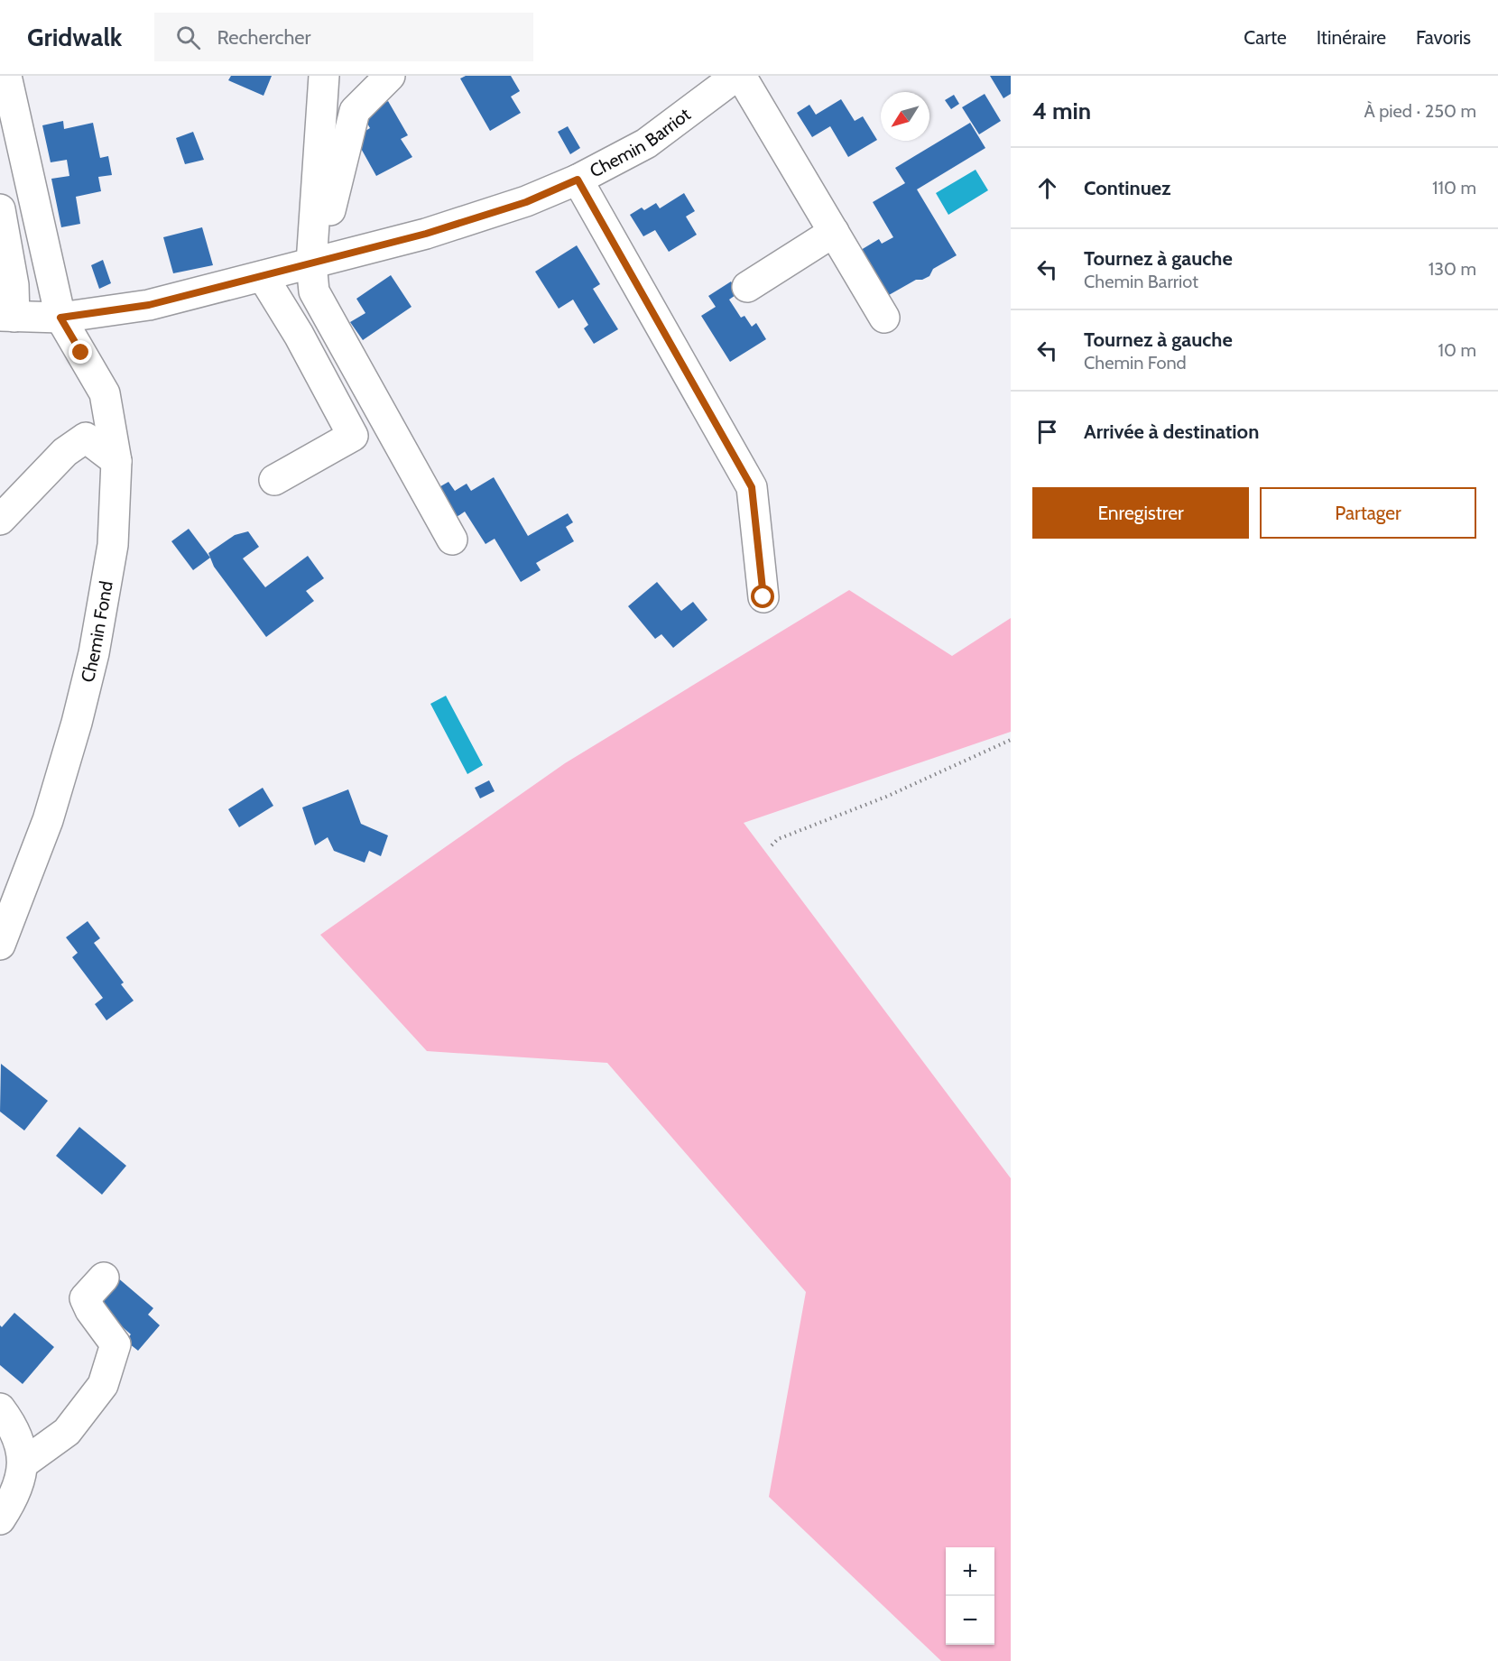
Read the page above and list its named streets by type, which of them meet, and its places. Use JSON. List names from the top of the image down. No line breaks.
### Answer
{"streets":{"street":["Chemin Barriot","Chemin Fond"]},"crossings":[["Chemin Barriot","Chemin Fond"]],"north":"bottom left","page":{"header":"Gridwalk","search":"Rechercher","nav":["Carte","Itinéraire","Favoris"],"heading":["4 min","À pied · 250 m"],"list":[["Continuez","110 m"],["Tournez à gauche","Chemin Barriot","130 m"],["Tournez à gauche","Chemin Fond","10 m"],"Arrivée à destination"],"buttons":["Enregistrer","Partager"],"map_buttons":["+","−"]}}
